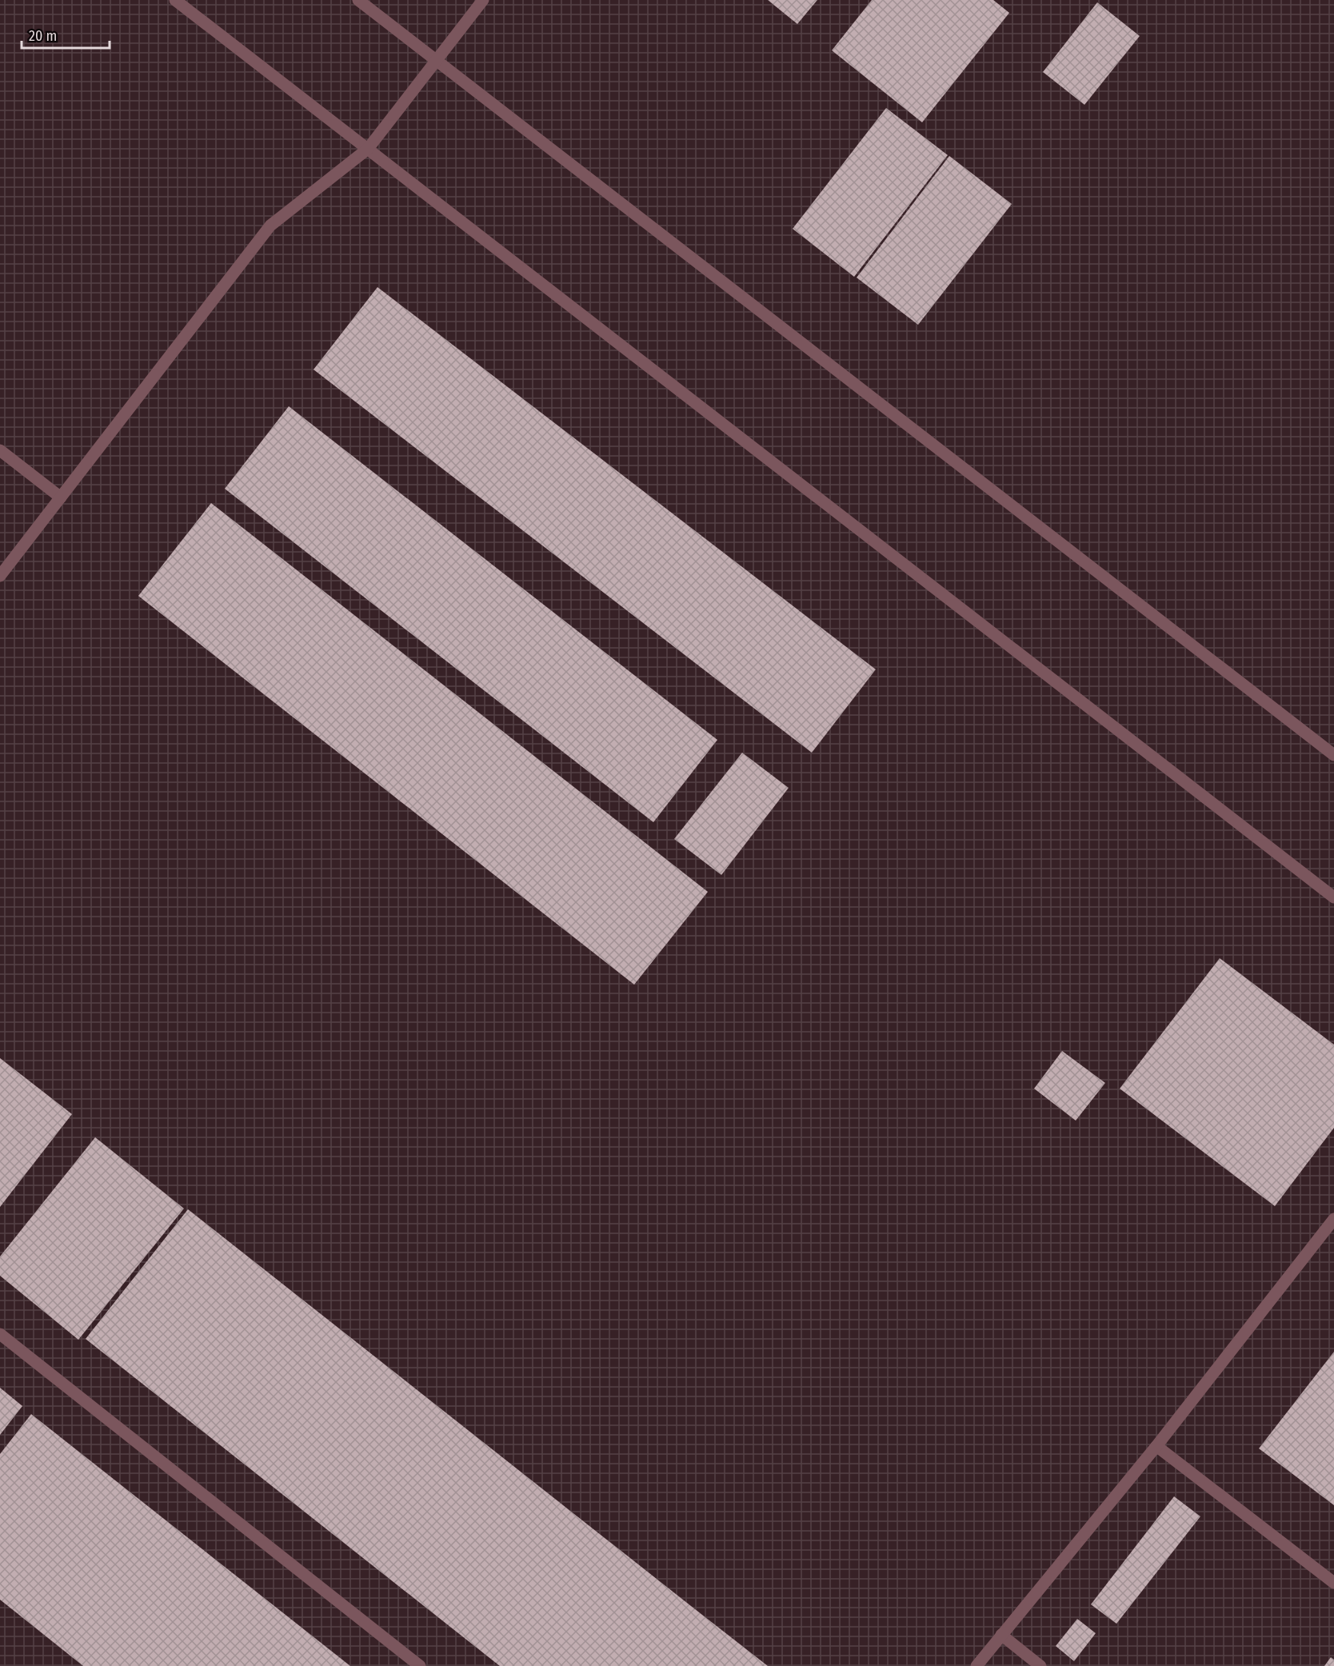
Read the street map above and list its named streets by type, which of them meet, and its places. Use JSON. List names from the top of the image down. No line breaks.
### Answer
{"scale_bar":"20 m"}
